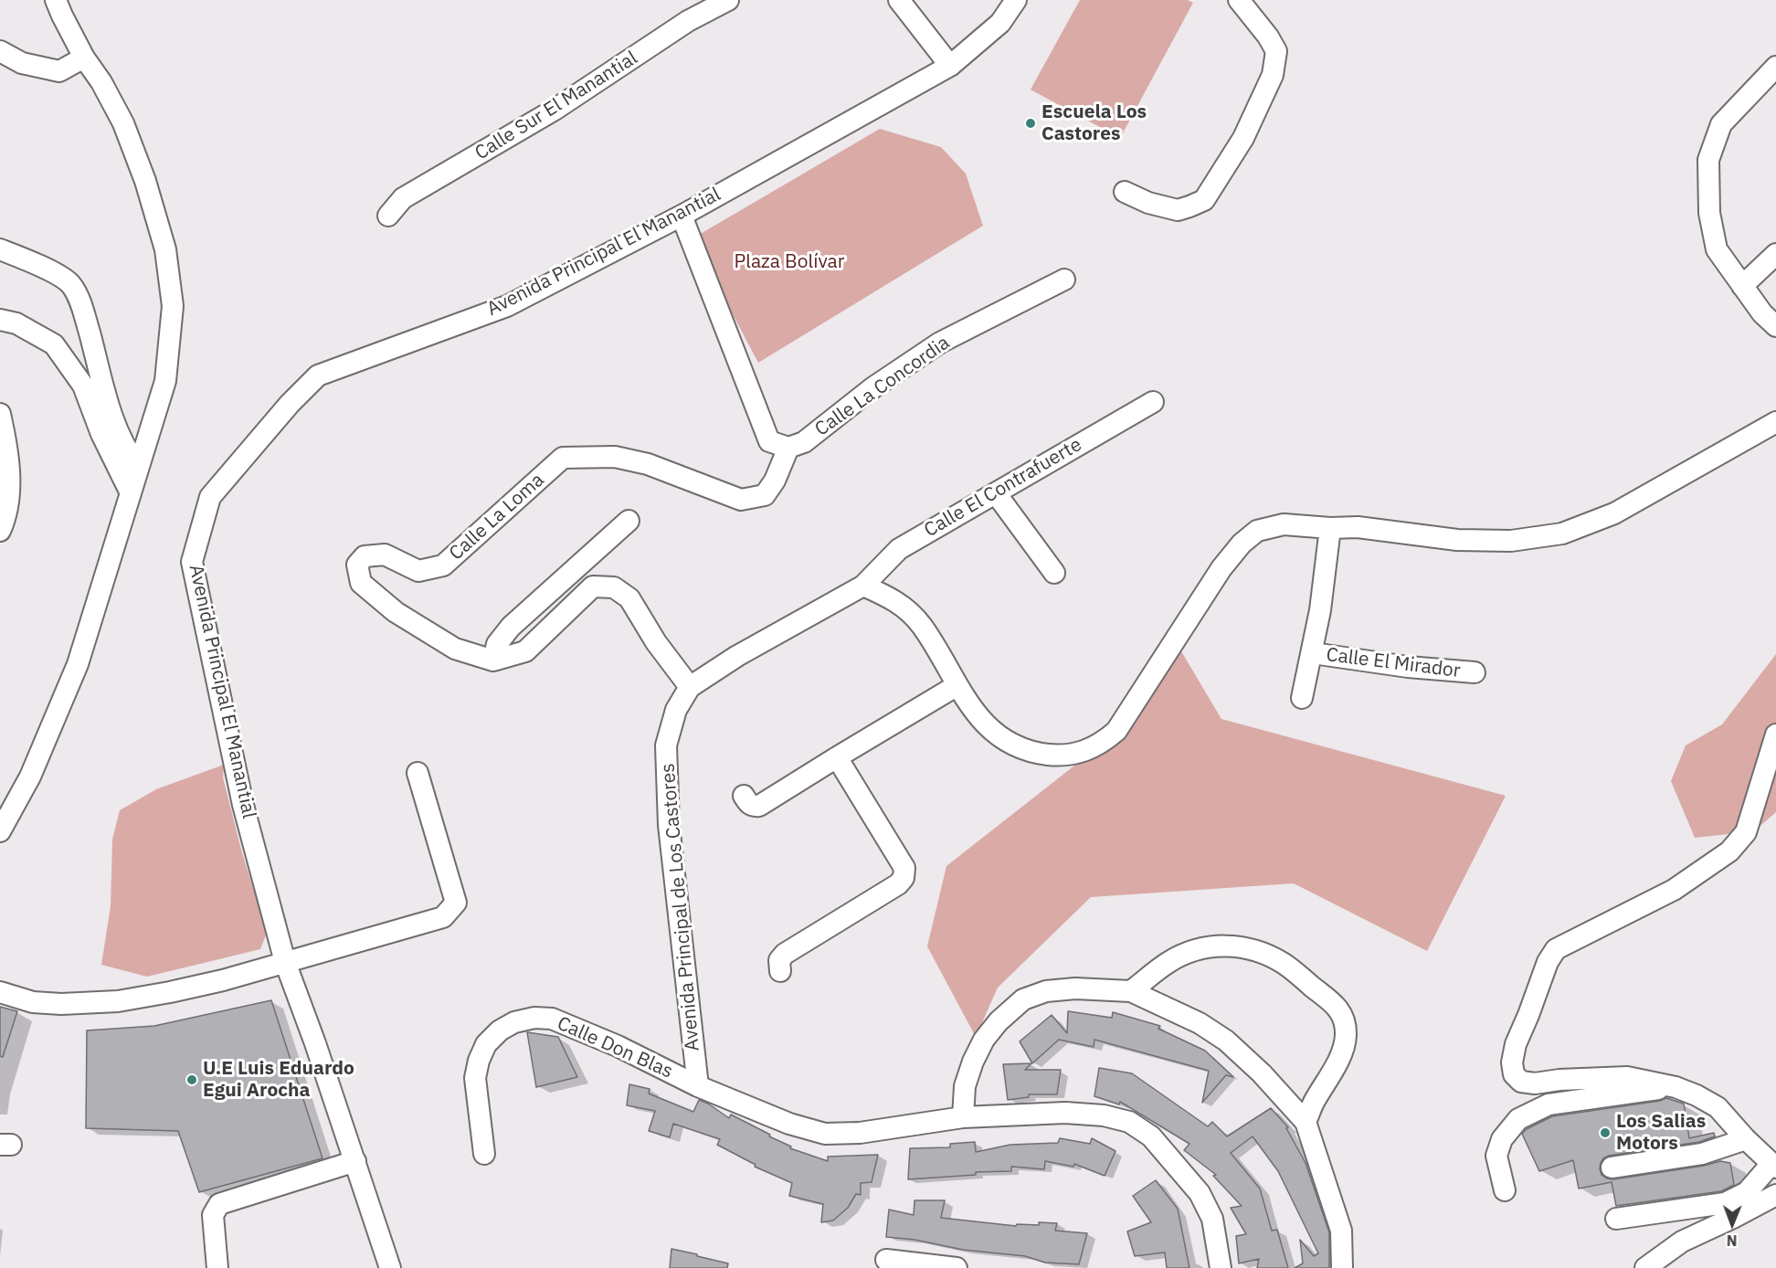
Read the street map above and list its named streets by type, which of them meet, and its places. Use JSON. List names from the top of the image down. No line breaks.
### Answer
{"streets":{"street":["Calle Sur El Manantial","Avenida Principal El Manantial","Calle La Concordia","Calle El Contrafuerte","Calle La Loma","Calle El Mirador","Avenida Principal de Los Castores","Calle Don Blas"]},"crossings":[["Calle La Concordia","Calle La Loma"],["Calle El Contrafuerte","Avenida Principal de Los Castores"],["Avenida Principal de Los Castores","Calle Don Blas"]],"parks":["Plaza Bolívar"],"places":["Escuela Los Castores","U.E Luis Eduardo Egui Arocha","Los Salias Motors"],"north":"bottom"}
